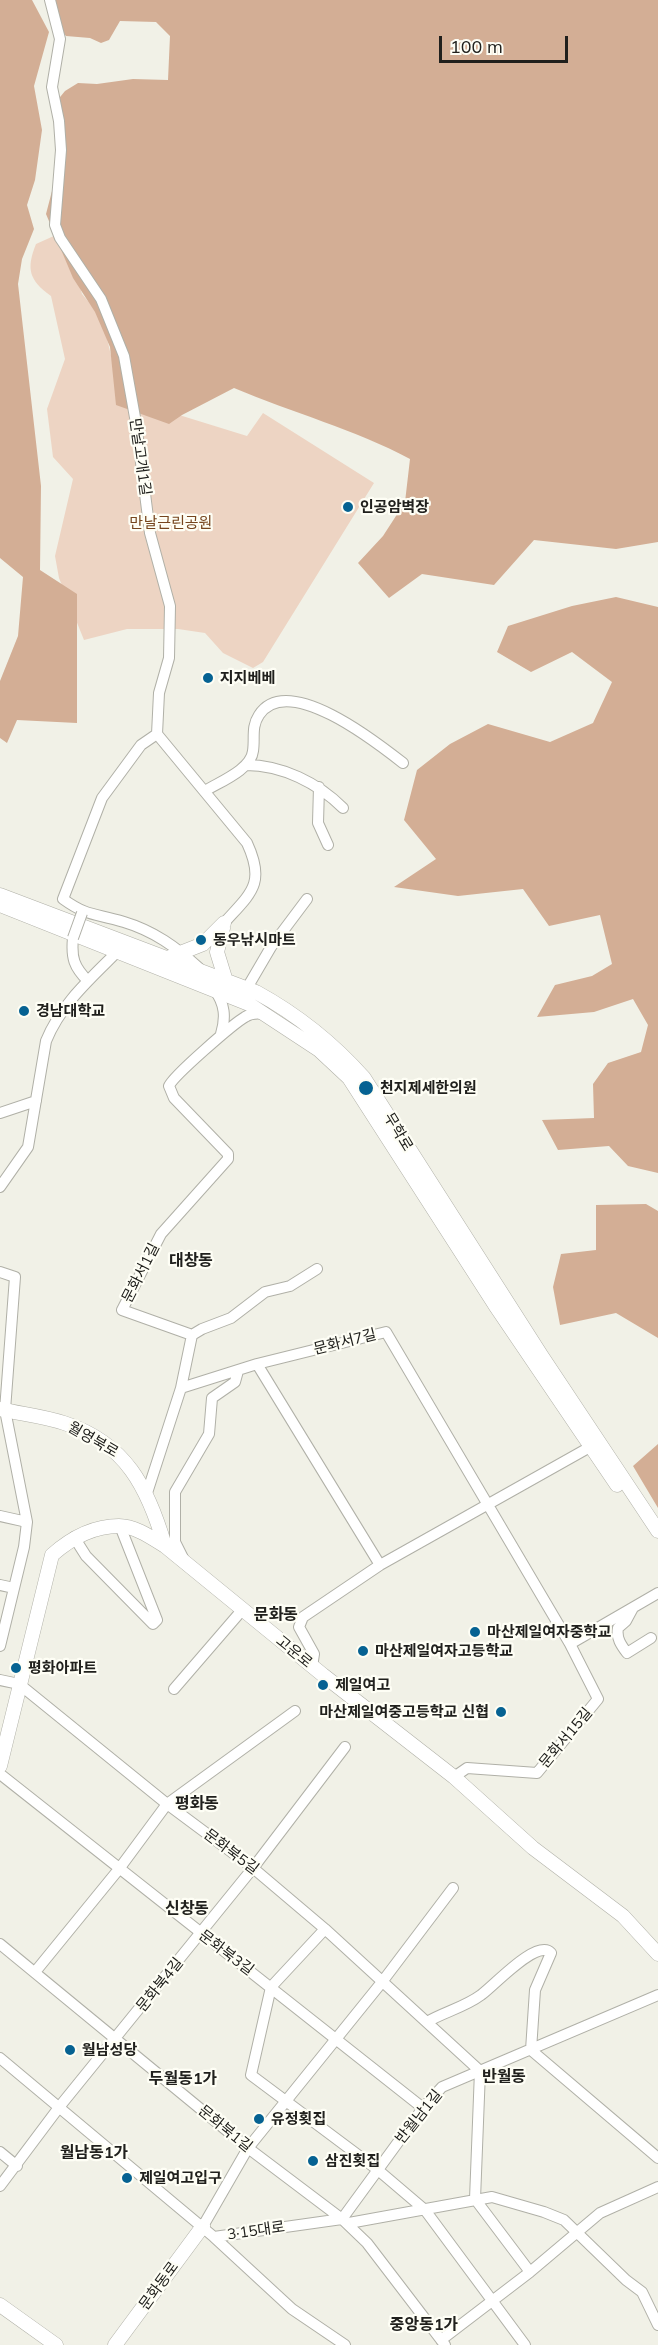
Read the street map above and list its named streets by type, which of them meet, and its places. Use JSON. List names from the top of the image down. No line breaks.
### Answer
{"streets":{"main road":["무학로","월영북로","고운로","문화동로"],"street":["만날고개1길","문화서1길","문화서7길","문화서15길","문화북5길","문화북3길","문화북4길","반월남1길","문화북1길","3·15대로"]},"crossings":[["무학로","문화서1길"],["문화서7길","문화서15길"],["월영북로","고운로"],["고운로","문화서15길"],["문화북5길","문화북4길"],["문화북5길","반월남1길"],["문화북3길","문화북4길"],["문화북3길","반월남1길"],["문화북4길","문화북1길"],["문화북4길","3·15대로"],["반월남1길","문화북1길"],["반월남1길","3·15대로"],["문화북1길","3·15대로"],["3·15대로","문화동로"]],"districts":["대창동","문화동","평화동","신창동","반월동","두월동1가","월남동1가","중앙동1가"],"parks":["만날근린공원"],"places":["인공암벽장","지지베베","동우낚시마트","경남대학교","천지제세한의원","마산제일여자중학교","마산제일여자고등학교","평화아파트","제일여고","마산제일여중고등학교 신협","월남성당","유정횟집","삼진횟집","제일여고입구"],"scale_bar":"100 m"}
